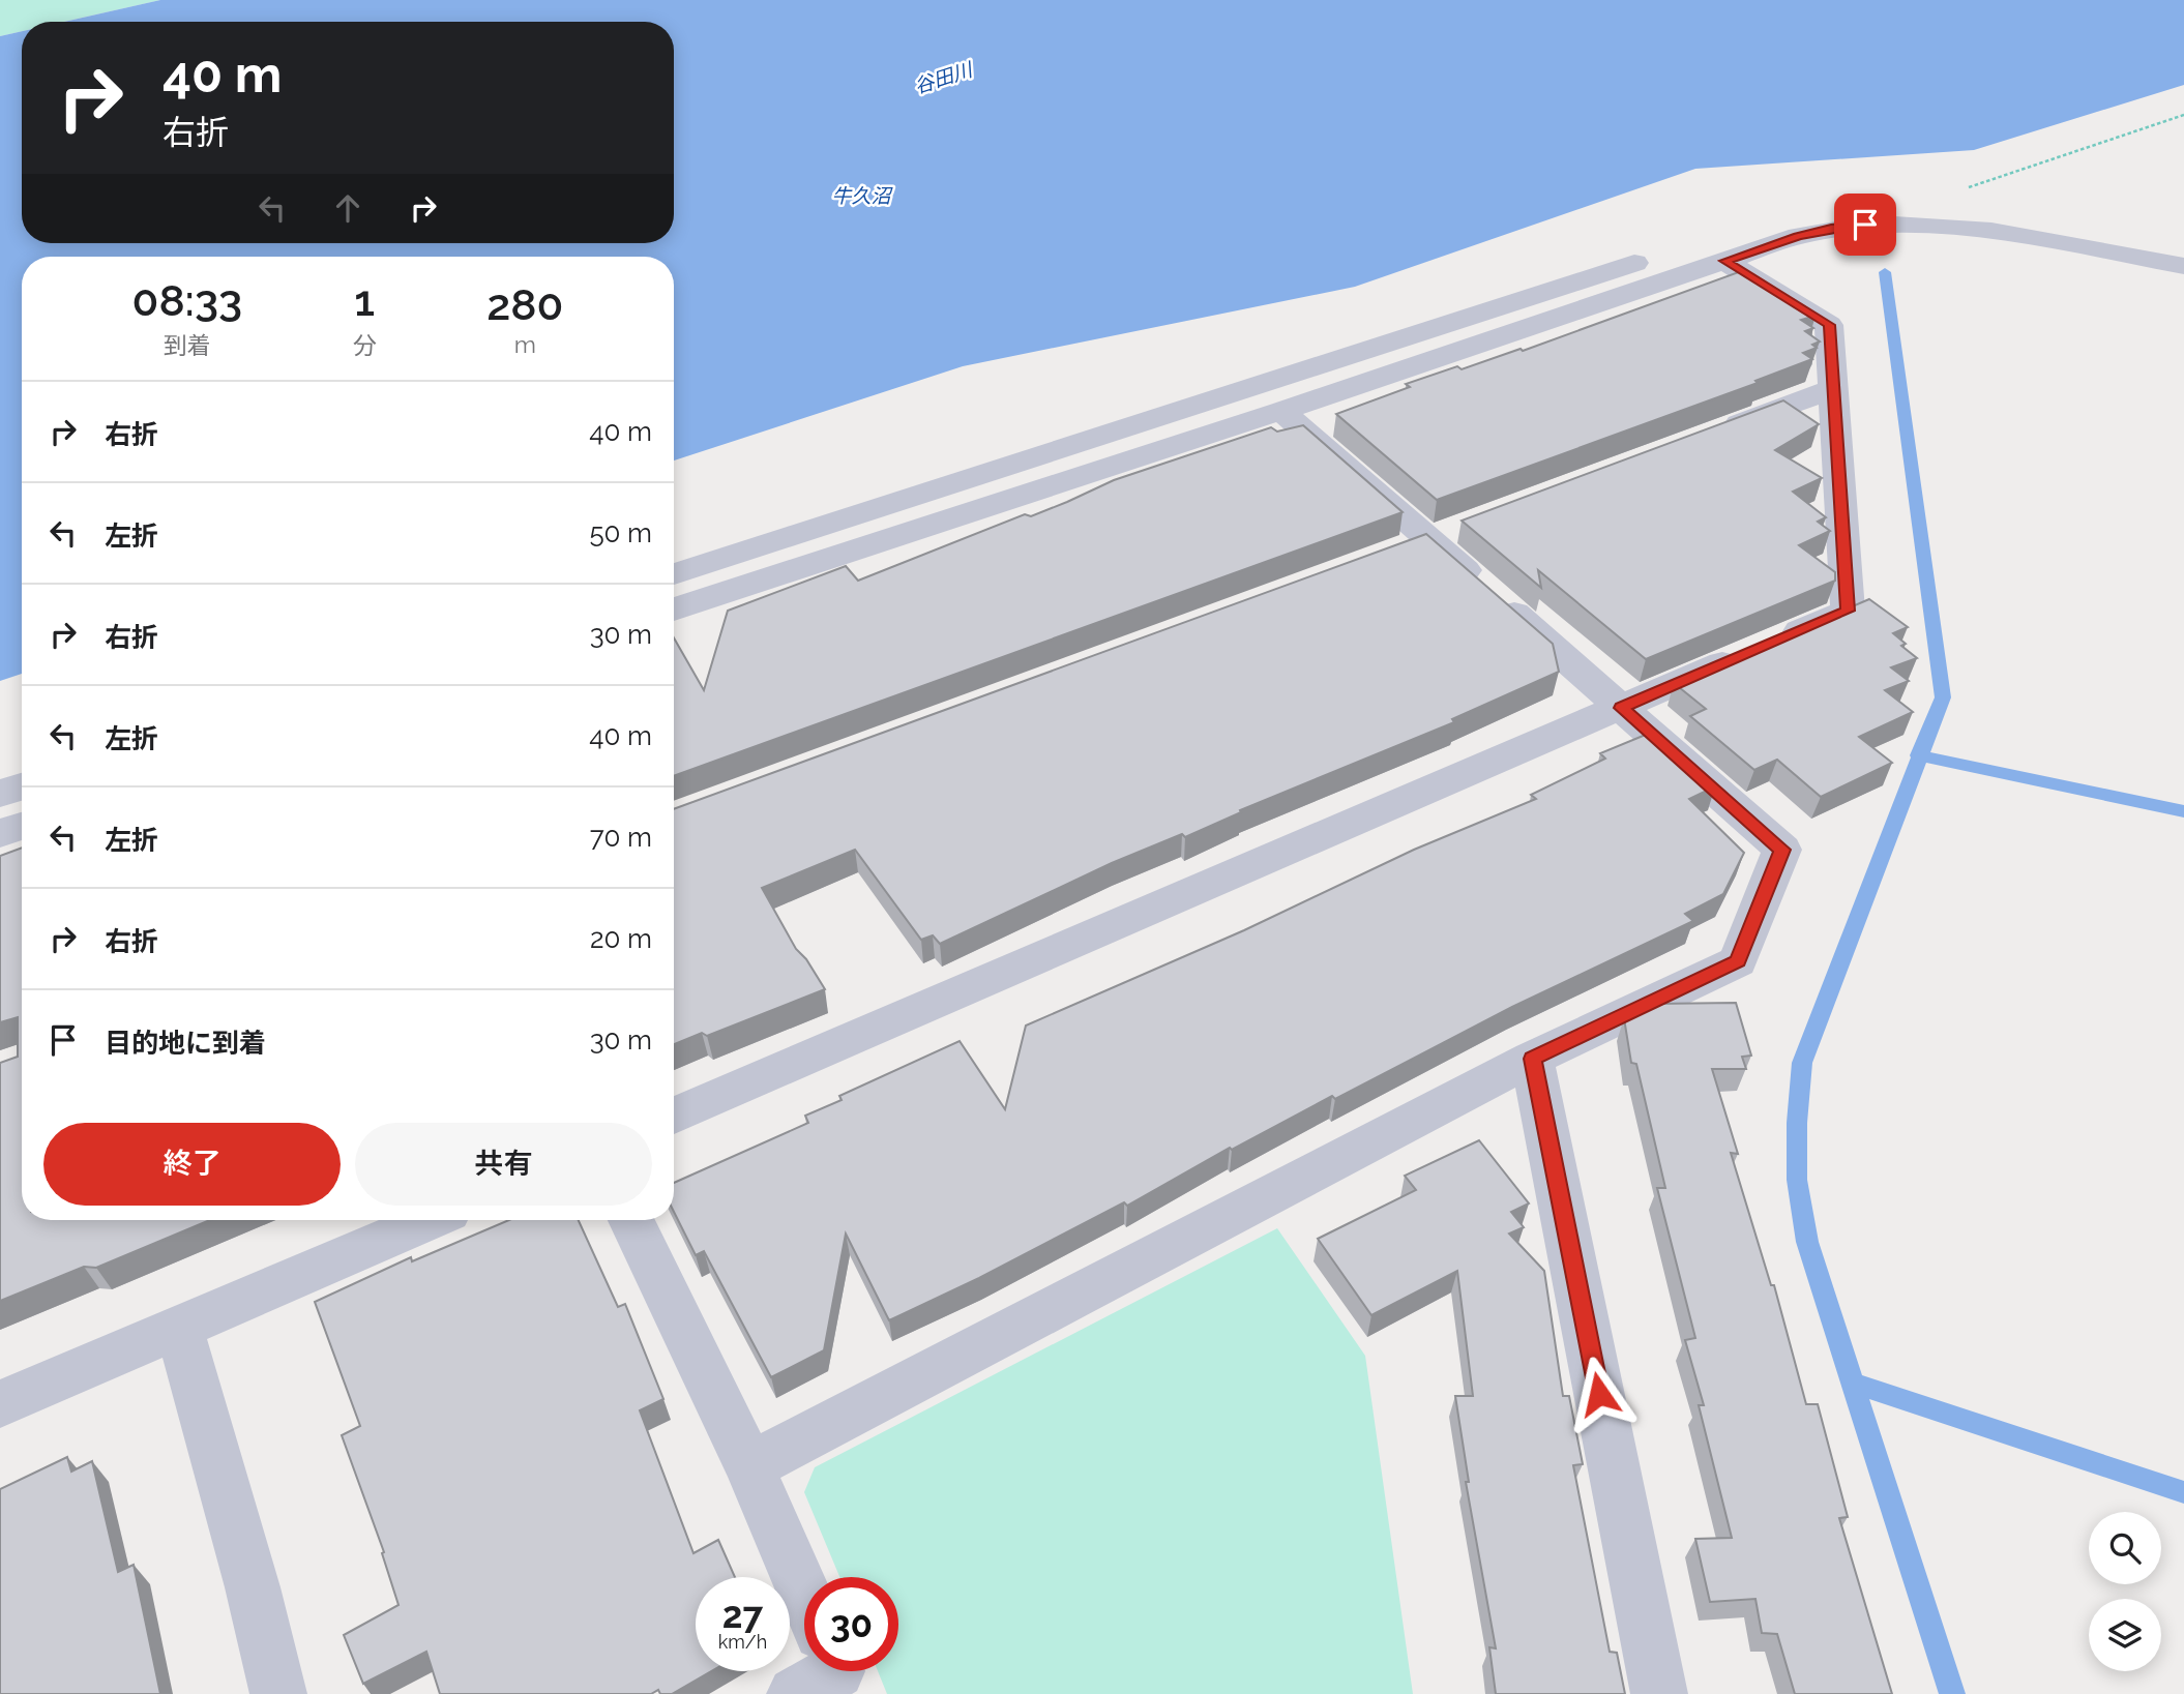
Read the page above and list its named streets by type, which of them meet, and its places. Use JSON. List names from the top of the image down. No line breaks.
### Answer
{"water":["谷田川","牛久沼"],"page":{"turn":["40 m","右折"],"eta":["08:33","到着","1","分","280","m"],"list":[{"name":"右折","value":"40 m"},{"name":"左折","value":"50 m"},{"name":"右折","value":"30 m"},{"name":"左折","value":"40 m"},{"name":"左折","value":"70 m"},{"name":"右折","value":"20 m"},{"name":"目的地に到着","value":"30 m"}],"buttons":["終了","共有"],"speed":"27 km/h","limit":"30"}}
